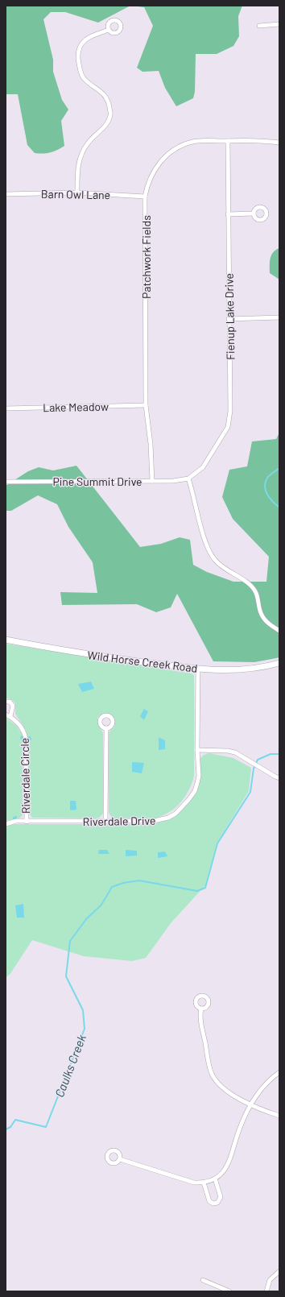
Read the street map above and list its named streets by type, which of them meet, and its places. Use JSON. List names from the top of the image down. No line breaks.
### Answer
{"streets":{"main road":["Wild Horse Creek Road"],"street":["Barn Owl Lane","Patchwork Fields","Fienup Lake Drive","Lake Meadow","Pine Summit Drive","Riverdale Circle","Riverdale Drive"]},"crossings":[["Barn Owl Lane","Patchwork Fields"],["Patchwork Fields","Fienup Lake Drive"],["Patchwork Fields","Lake Meadow"],["Patchwork Fields","Pine Summit Drive"],["Fienup Lake Drive","Pine Summit Drive"],["Wild Horse Creek Road","Riverdale Drive"],["Riverdale Circle","Riverdale Drive"]],"water":["Caulks Creek"]}
